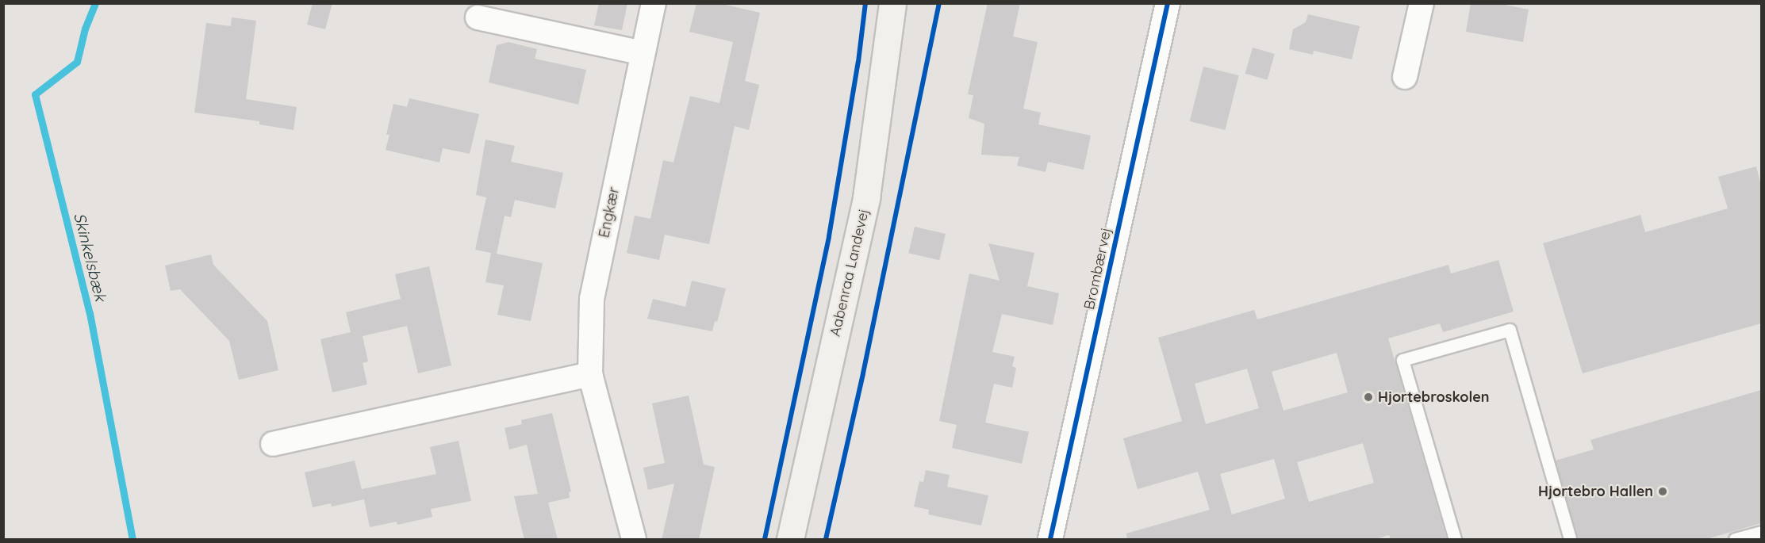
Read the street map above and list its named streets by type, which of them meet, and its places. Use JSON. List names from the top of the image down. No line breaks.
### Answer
{"streets":{"main road":["Aabenraa Landevej"],"street":["Engkær","Brombærvej"]},"water":["Skinkelsbæk"],"places":["Hjortebroskolen","Hjortebro Hallen"]}
